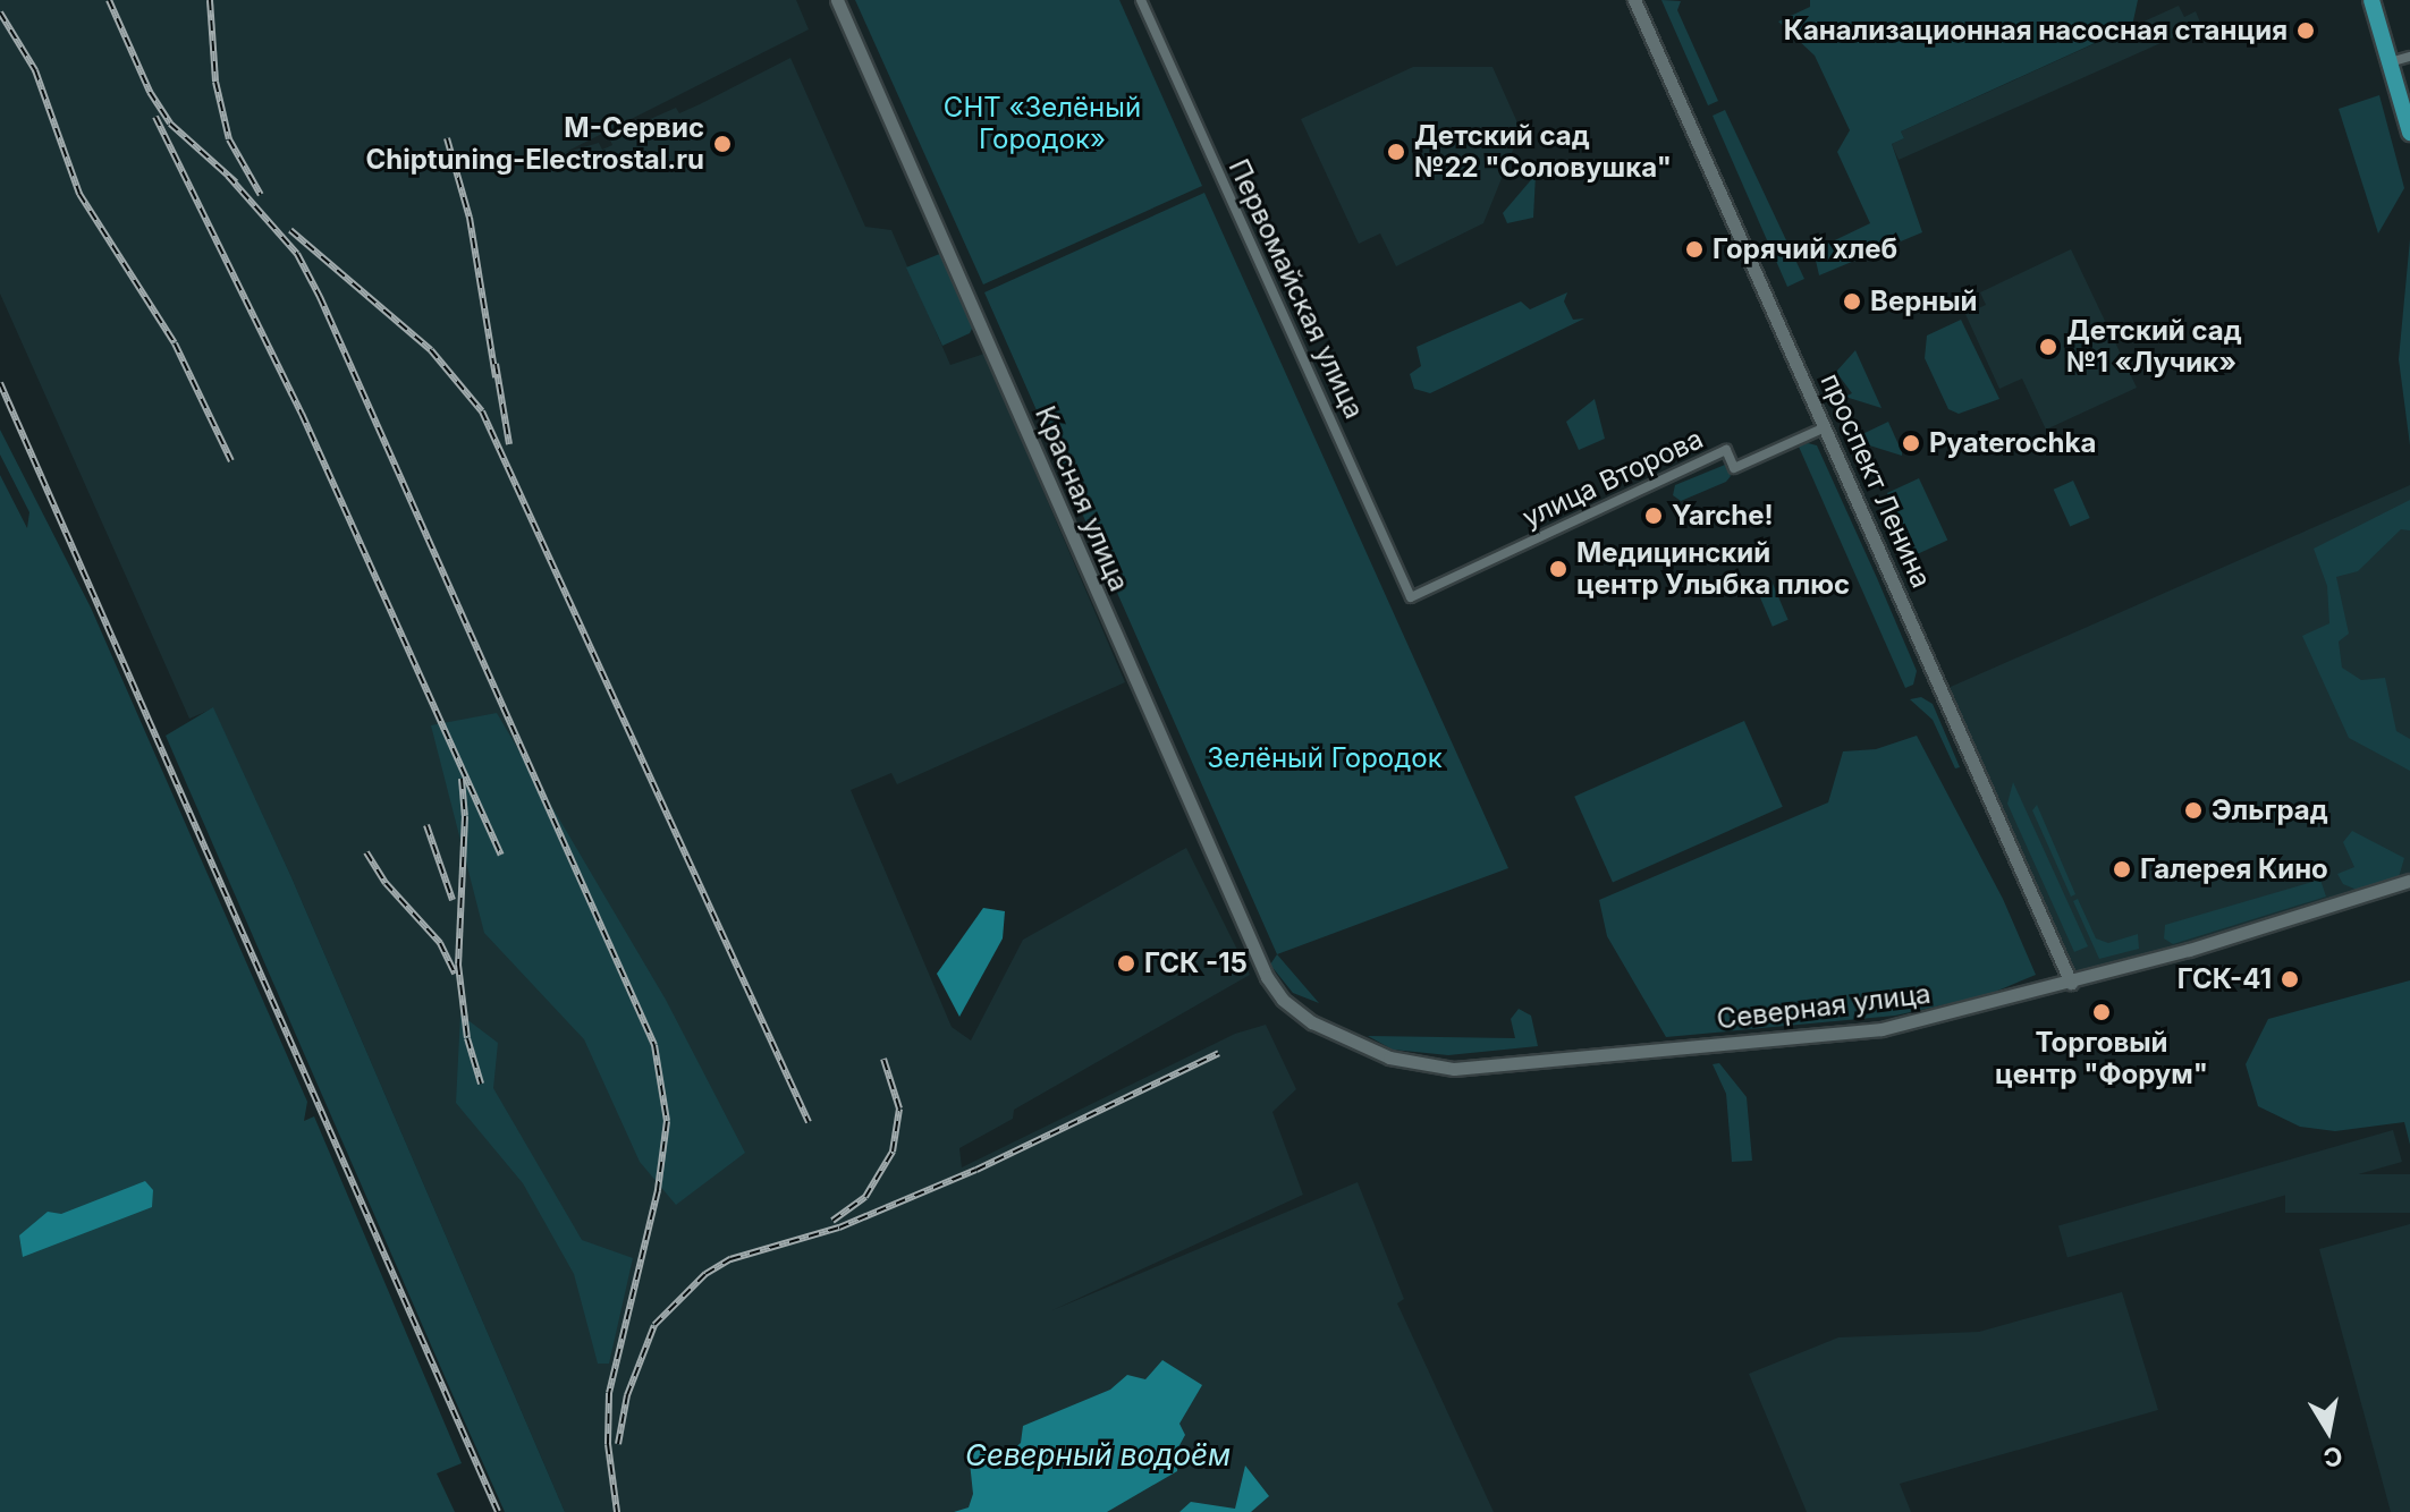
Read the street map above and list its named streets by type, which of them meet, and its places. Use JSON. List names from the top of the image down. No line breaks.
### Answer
{"streets":{"main road":["проспект Ленина","Красная улица","Северная улица"],"street":["Первомайская улица","улица Второва"]},"crossings":[["Первомайская улица","улица Второва"],["улица Второва","проспект Ленина"],["проспект Ленина","Северная улица"],["Красная улица","Северная улица"]],"water":["Северный водоём"],"parks":["СНТ «Зелёный Городок»","Зелёный Городок"],"places":["Канализационная насосная станция","M-Сервис Chiptuning-Electrostal.ru","Детский сад №22 \"Соловушка\"","Горячий хлеб","Верный","Детский сад №1 «Лучик»","Pyaterochka","Yarche!","Медицинский центр Улыбка плюс","Эльград","Галерея Кино","ГСК -15","ГСК-41","Торговый центр \"Форум\""],"north":"bottom"}
